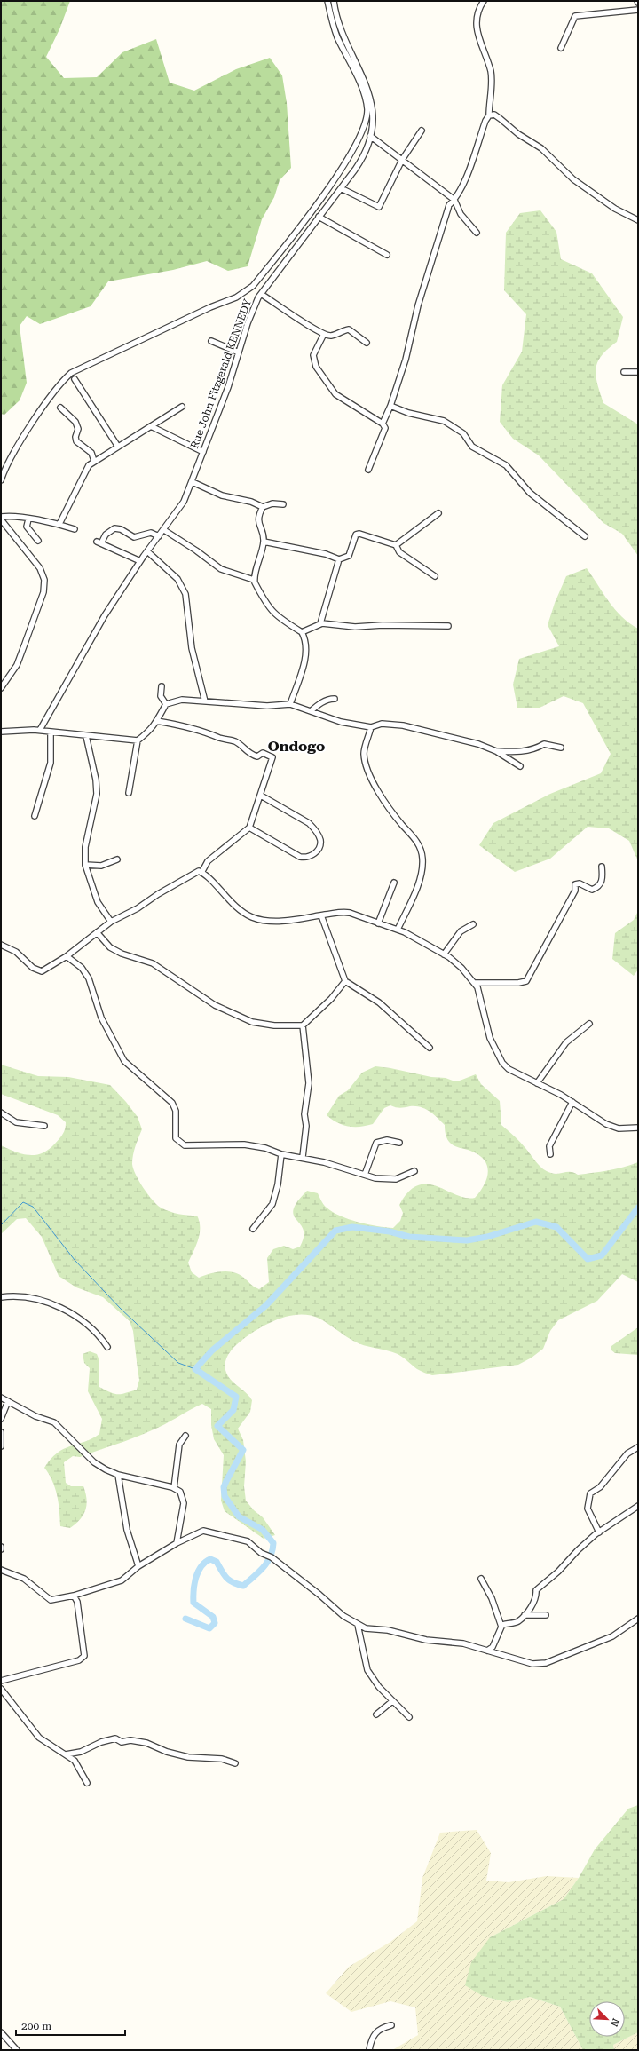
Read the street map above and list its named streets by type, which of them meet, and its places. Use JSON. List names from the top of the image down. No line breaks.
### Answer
{"streets":{"street":["Rue John Fitzgerald KENNEDY"]},"districts":["Ondogo"],"scale_bar":"200 m","north":"bottom right"}
